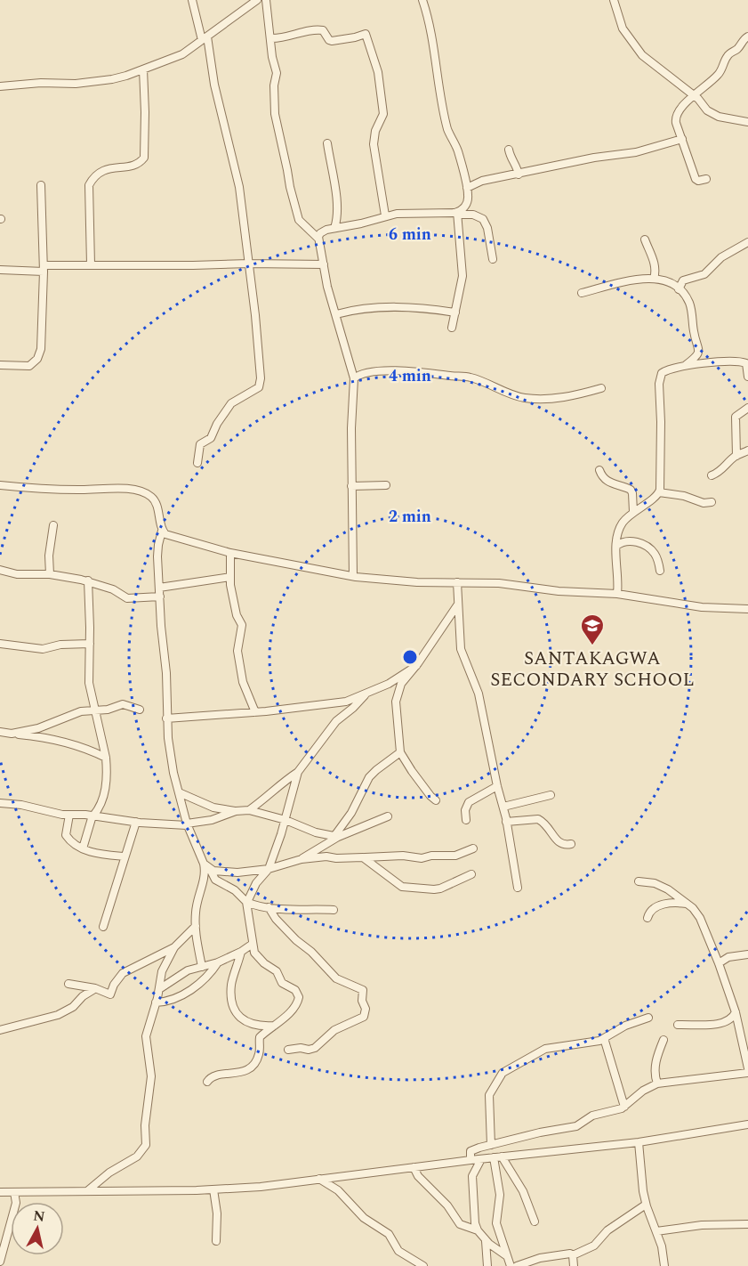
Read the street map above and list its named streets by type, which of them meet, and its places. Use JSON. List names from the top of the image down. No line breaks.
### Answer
{"places":{"school or university":["SANTAKAGWA SECONDARY SCHOOL"]},"north":"top","rings":["6 min","4 min","2 min"]}
